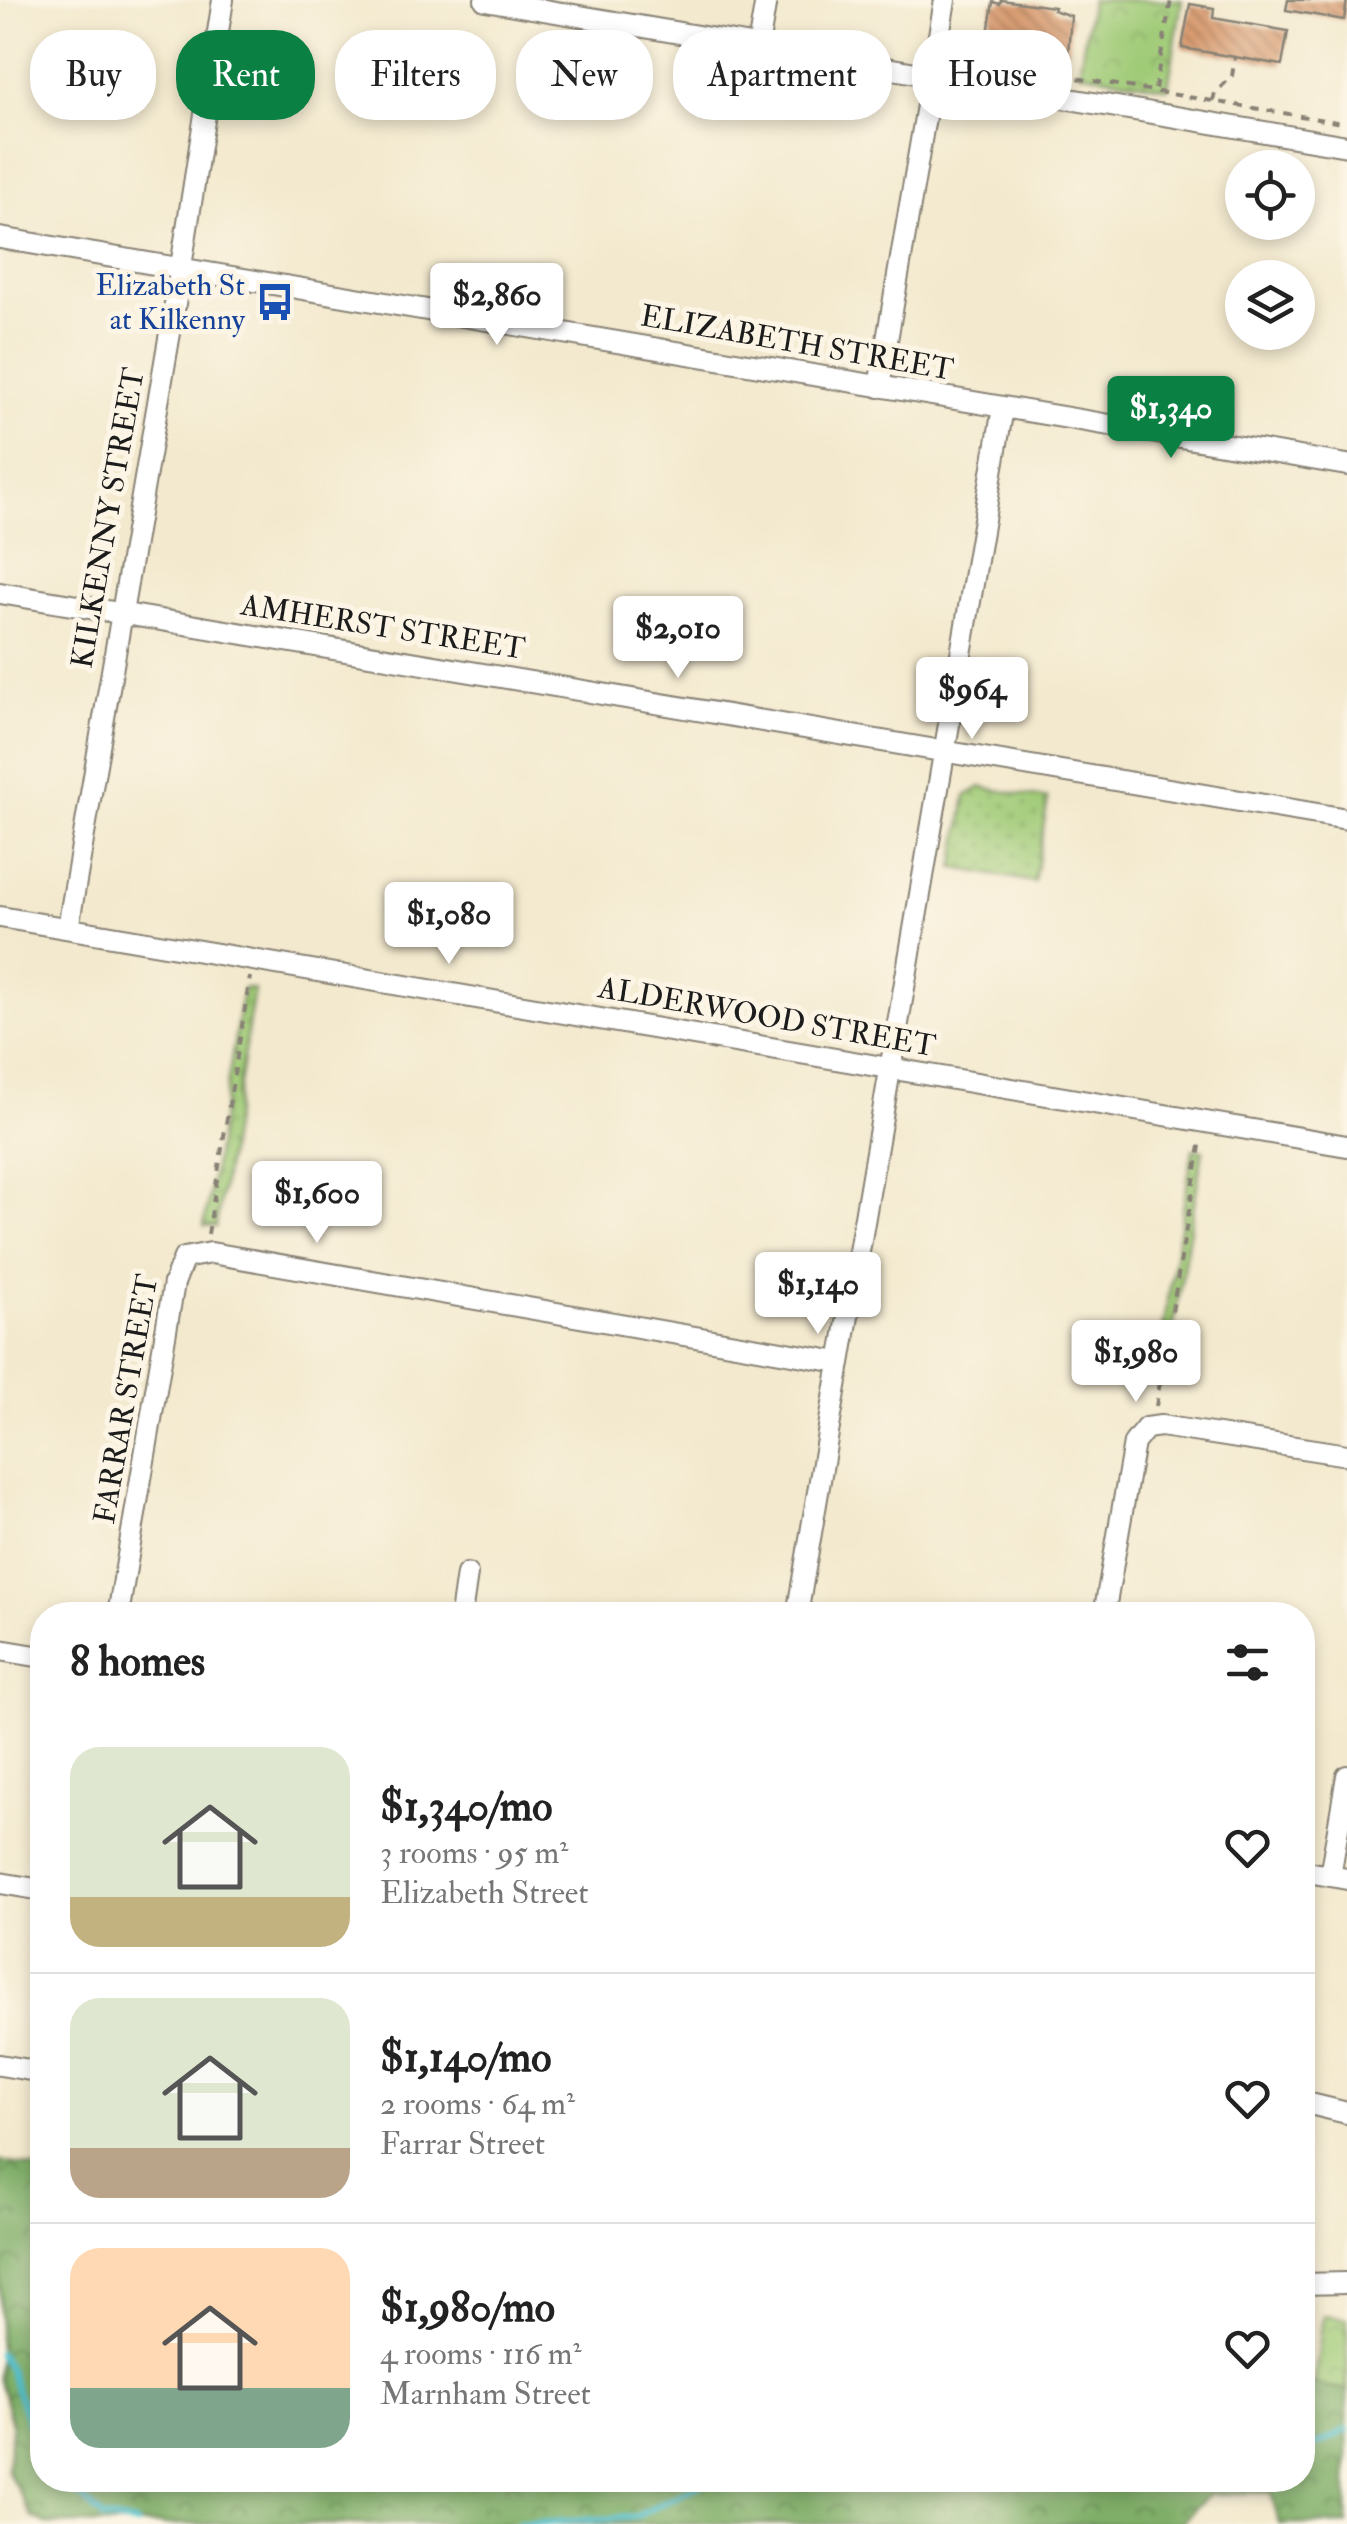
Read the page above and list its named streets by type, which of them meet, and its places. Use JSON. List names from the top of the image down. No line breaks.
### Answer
{"streets":{"street":["ELIZABETH STREET","KILKENNY STREET","AMHERST STREET","ALDERWOOD STREET","FARRAR STREET"]},"crossings":[["ELIZABETH STREET","KILKENNY STREET"],["KILKENNY STREET","AMHERST STREET"],["KILKENNY STREET","ALDERWOOD STREET"]],"places":{"bus stop":["Elizabeth St at Kilkenny"]},"page":{"chip":["Buy","Rent","Filters","New","Apartment","House"],"price":["$2,860","$1,340","$2,010","$964","$1,080","$1,600","$1,140","$1,980"],"heading":"8 homes","list":[{"name":"$1,340/mo","note":"3 rooms · 95 m² · Elizabeth Street"},{"name":"$1,140/mo","note":"2 rooms · 64 m² · Farrar Street"},{"name":"$1,980/mo","note":"4 rooms · 116 m² · Marnham Street"}]}}
